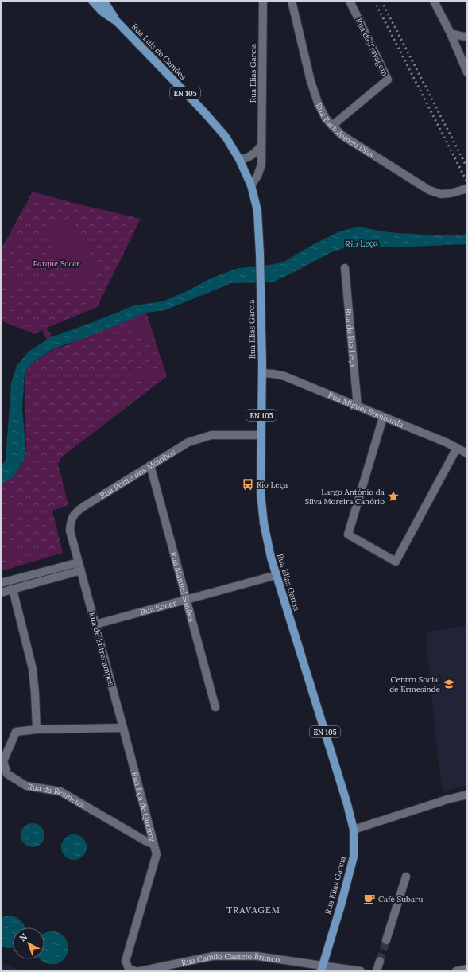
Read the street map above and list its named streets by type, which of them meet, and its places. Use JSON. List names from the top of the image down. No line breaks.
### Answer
{"streets":{"main road":["Rua Luís de Camões","Rua Elias Garcia","EN 105"],"street":["Rua da Travagem","Rua Bartolomeu Dias","Rua do Rio Leça","Rua Miguel Bombarda","Rua Ponte dos Moinhos","Rua Manuel Simões","Rua Socer","Rua de Entrecampos","Rua da Resineira","Rua Eça de Queiroz","Rua Camilo Castelo Branco"]},"crossings":[["Rua da Travagem","Rua Bartolomeu Dias"],["Rua Luís de Camões","Rua Elias Garcia"],["Rua Elias Garcia","Rua Miguel Bombarda"],["Rua Elias Garcia","Rua Ponte dos Moinhos"],["Rua Elias Garcia","Rua Socer"],["Rua Elias Garcia","Rua Camilo Castelo Branco"],["Rua do Rio Leça","Rua Miguel Bombarda"],["Rua Ponte dos Moinhos","Rua Manuel Simões"],["Rua Ponte dos Moinhos","Rua de Entrecampos"],["Rua Manuel Simões","Rua Socer"],["Rua Socer","Rua de Entrecampos"],["Rua de Entrecampos","Rua Eça de Queiroz"],["Rua da Resineira","Rua Eça de Queiroz"]],"districts":["TRAVAGEM"],"water":["Rio Leça"],"parks":["Parque Socer"],"places":{"bus stop":["Rio Leça"],"place":["Largo António da Silva Moreira Canório"],"school or university":["Centro Social de Ermesinde"],"cafe":["Café Subaru"]},"north":"top left"}
